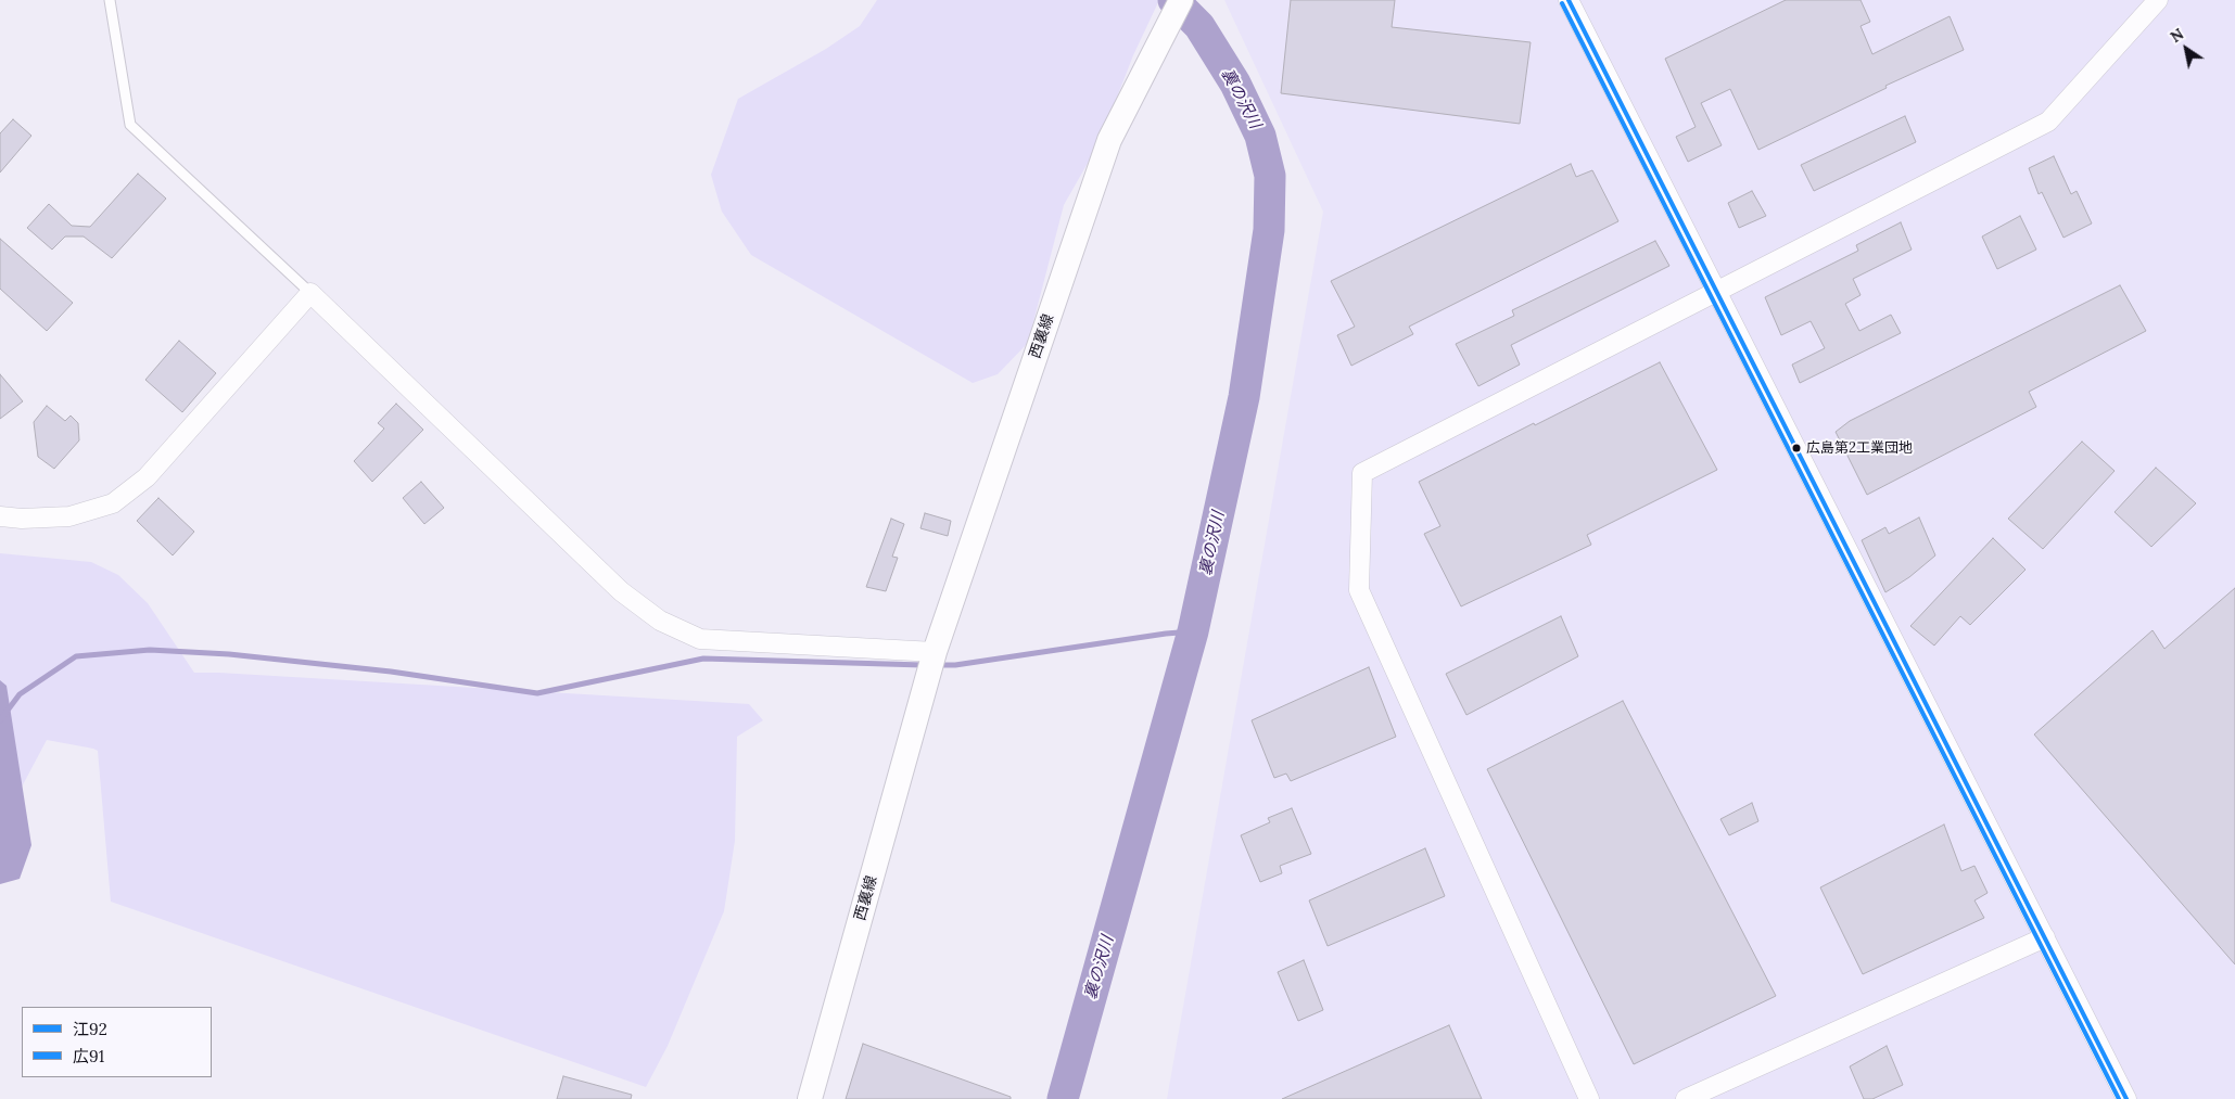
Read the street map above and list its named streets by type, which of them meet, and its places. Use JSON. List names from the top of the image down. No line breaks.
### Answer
{"streets":{"street":["西裏線"]},"water":["裏の沢川"],"places":["広島第2工業団地"],"lines":["transit line 江92","transit line 広91"],"legend":["江92","広91"],"north":"top left"}
